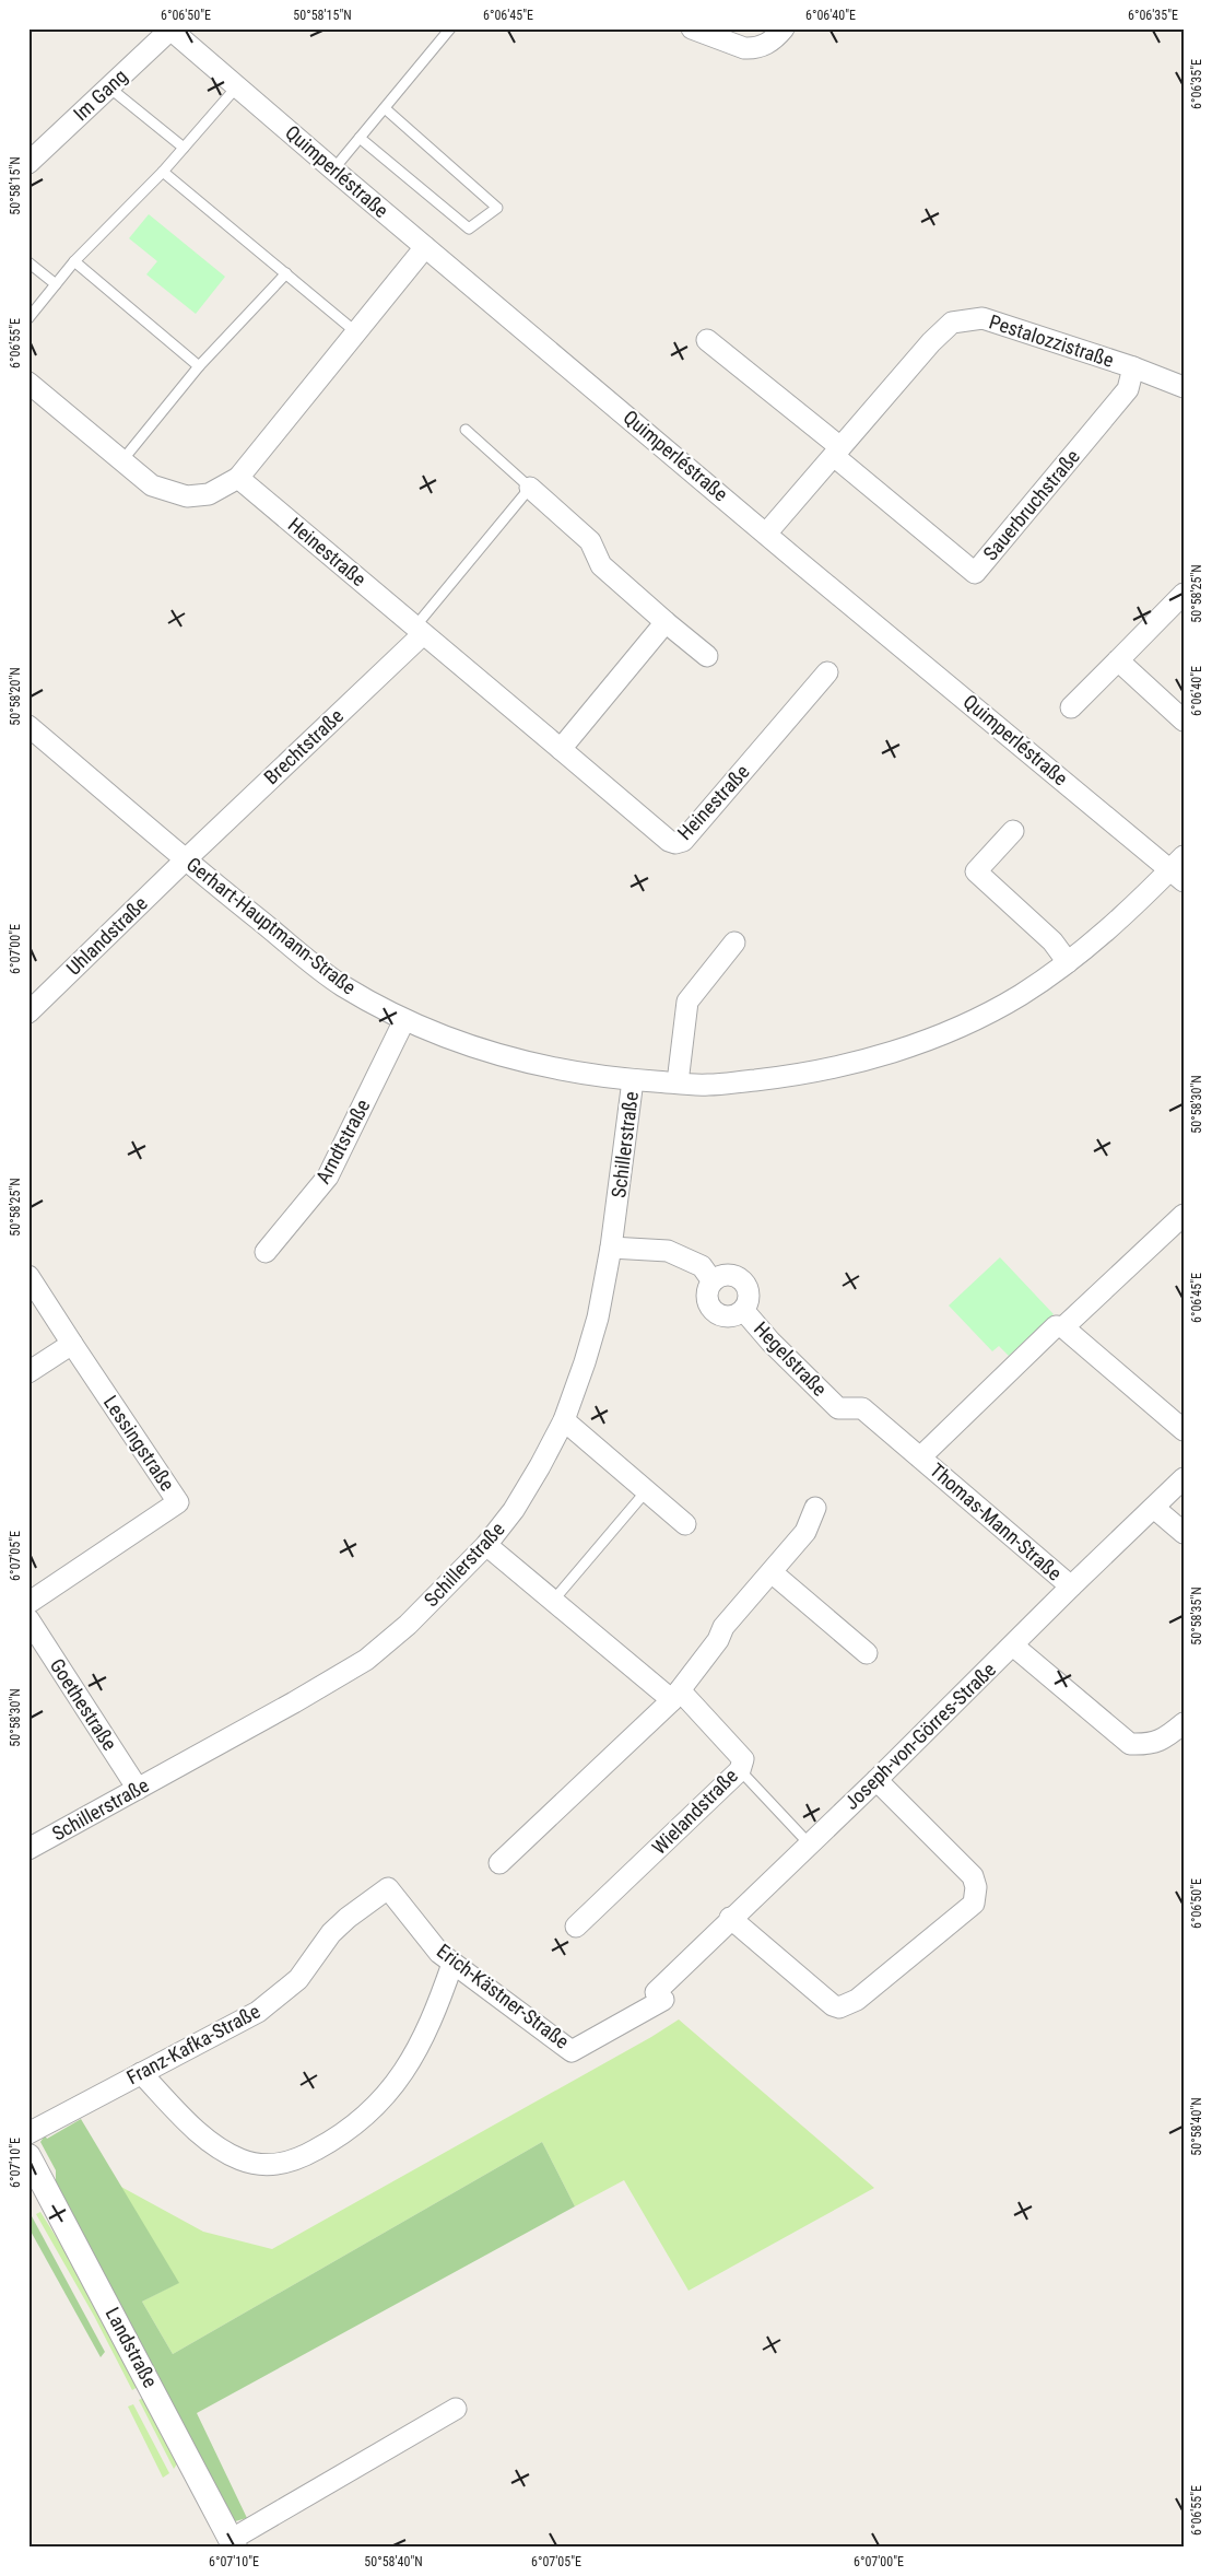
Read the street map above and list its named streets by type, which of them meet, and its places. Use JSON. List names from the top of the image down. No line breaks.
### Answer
{"streets":{"street":["Im Gang","Quimperléstraße","Pestalozzistraße","Sauerbruchstraße","Heinestraße","Brechtstraße","Gerhart-Hauptmann-Straße","Uhlandstraße","Arndtstraße","Schillerstraße","Hegelstraße","Lessingstraße","Thomas-Mann-Straße","Goethestraße","Joseph-von-Görres-Straße","Wielandstraße","Erich-Kästner-Straße","Franz-Kafka-Straße","Landstraße"]},"crossings":[["Im Gang","Quimperléstraße"],["Quimperléstraße","Pestalozzistraße"],["Quimperléstraße","Gerhart-Hauptmann-Straße"],["Pestalozzistraße","Sauerbruchstraße"],["Heinestraße","Brechtstraße"],["Brechtstraße","Gerhart-Hauptmann-Straße"],["Brechtstraße","Uhlandstraße"],["Gerhart-Hauptmann-Straße","Uhlandstraße"],["Gerhart-Hauptmann-Straße","Arndtstraße"],["Gerhart-Hauptmann-Straße","Schillerstraße"],["Schillerstraße","Hegelstraße"],["Schillerstraße","Goethestraße"],["Schillerstraße","Wielandstraße"],["Hegelstraße","Thomas-Mann-Straße"],["Thomas-Mann-Straße","Joseph-von-Görres-Straße"],["Joseph-von-Görres-Straße","Erich-Kästner-Straße"],["Erich-Kästner-Straße","Franz-Kafka-Straße"]],"coordinates":["6°06'50\"E","50°58'15\"N","6°06'45\"E","6°06'40\"E","6°06'35\"E","6°06'55\"E","50°58'25\"N","50°58'20\"N","6°07'00\"E","50°58'30\"N","6°07'05\"E","50°58'35\"N","50°58'40\"N","6°07'10\"E"]}
